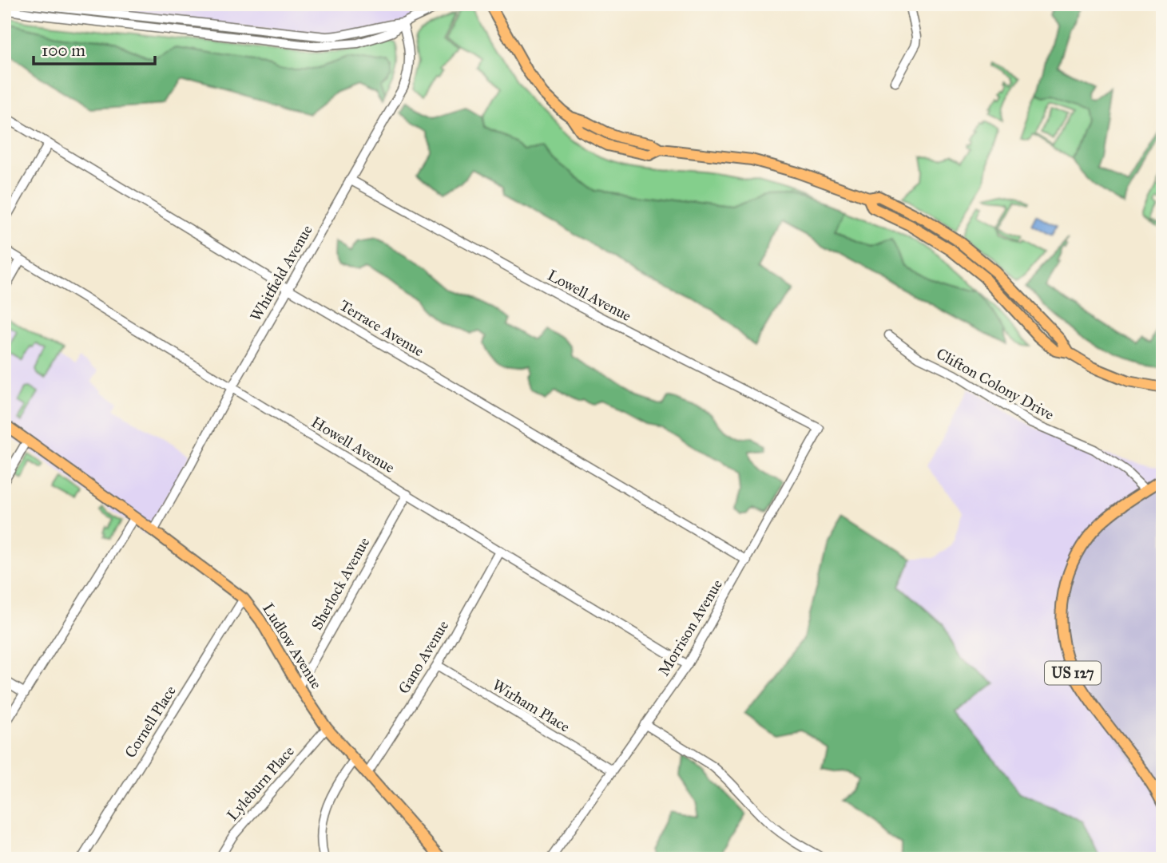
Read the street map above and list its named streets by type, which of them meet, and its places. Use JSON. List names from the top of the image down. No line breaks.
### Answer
{"streets":{"main road":["Ludlow Avenue","US 127"],"street":["Whitfield Avenue","Lowell Avenue","Terrace Avenue","Clifton Colony Drive","Howell Avenue","Sherlock Avenue","Morrison Avenue","Gano Avenue","Wirham Place","Cornell Place","Lyleburn Place"]},"crossings":[["Whitfield Avenue","Lowell Avenue"],["Whitfield Avenue","Terrace Avenue"],["Whitfield Avenue","Howell Avenue"],["Whitfield Avenue","Ludlow Avenue"],["Lowell Avenue","Morrison Avenue"],["Terrace Avenue","Morrison Avenue"],["Clifton Colony Drive","US 127"],["Howell Avenue","Sherlock Avenue"],["Howell Avenue","Morrison Avenue"],["Howell Avenue","Gano Avenue"],["Sherlock Avenue","Ludlow Avenue"],["Morrison Avenue","Wirham Place"],["Ludlow Avenue","Gano Avenue"],["Ludlow Avenue","Cornell Place"],["Ludlow Avenue","Lyleburn Place"],["Gano Avenue","Wirham Place"]],"scale_bar":"100 m"}
